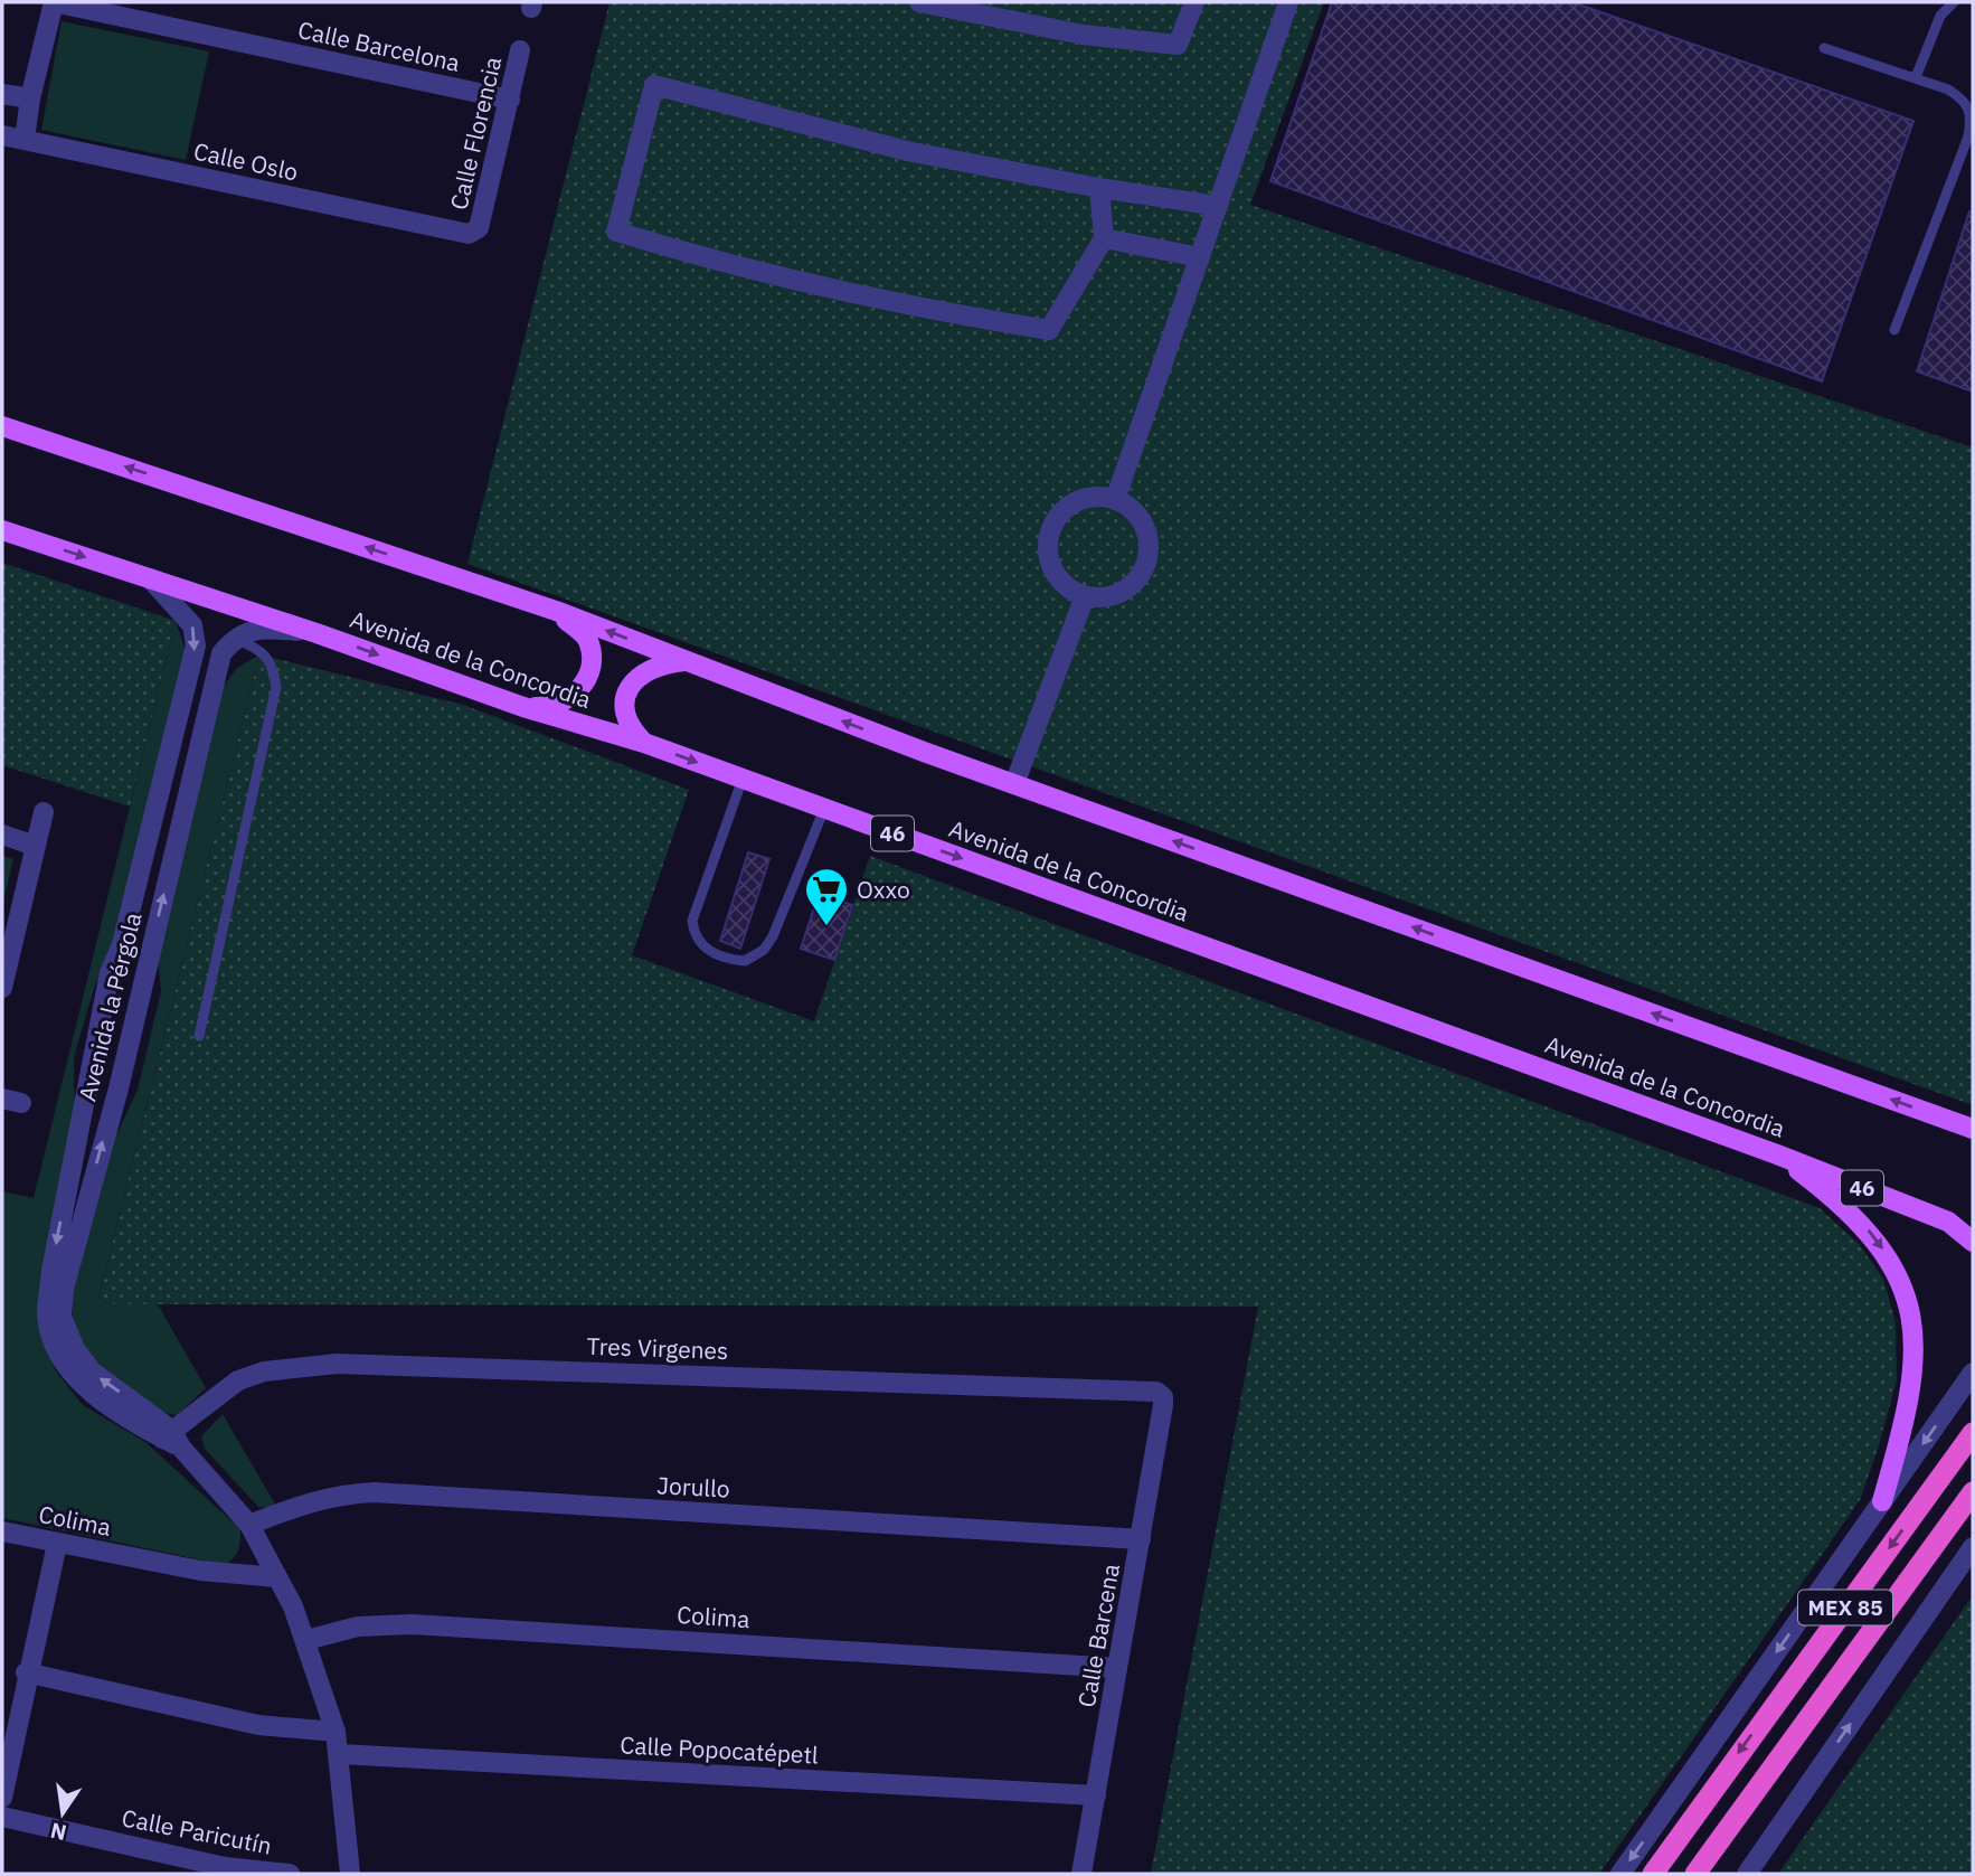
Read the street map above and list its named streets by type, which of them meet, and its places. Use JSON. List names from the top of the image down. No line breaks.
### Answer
{"streets":{"highway":["MEX 85"],"main road":["Avenida de la Concordia","46"],"street":["Calle Barcelona","Calle Florencia","Calle Oslo","Avenida la Pérgola","Tres Virgenes","Jorullo","Colima","Calle Barcena","Calle Popocatépetl","Calle Paricutín"]},"crossings":[["Calle Barcelona","Calle Florencia"],["Calle Florencia","Calle Oslo"],["Avenida de la Concordia","Avenida la Pérgola"],["Avenida la Pérgola","Tres Virgenes"],["Tres Virgenes","Calle Barcena"],["Jorullo","Calle Barcena"],["Colima","Calle Barcena"],["Calle Barcena","Calle Popocatépetl"]],"places":{"supermarket":["Oxxo"]},"north":"bottom"}
